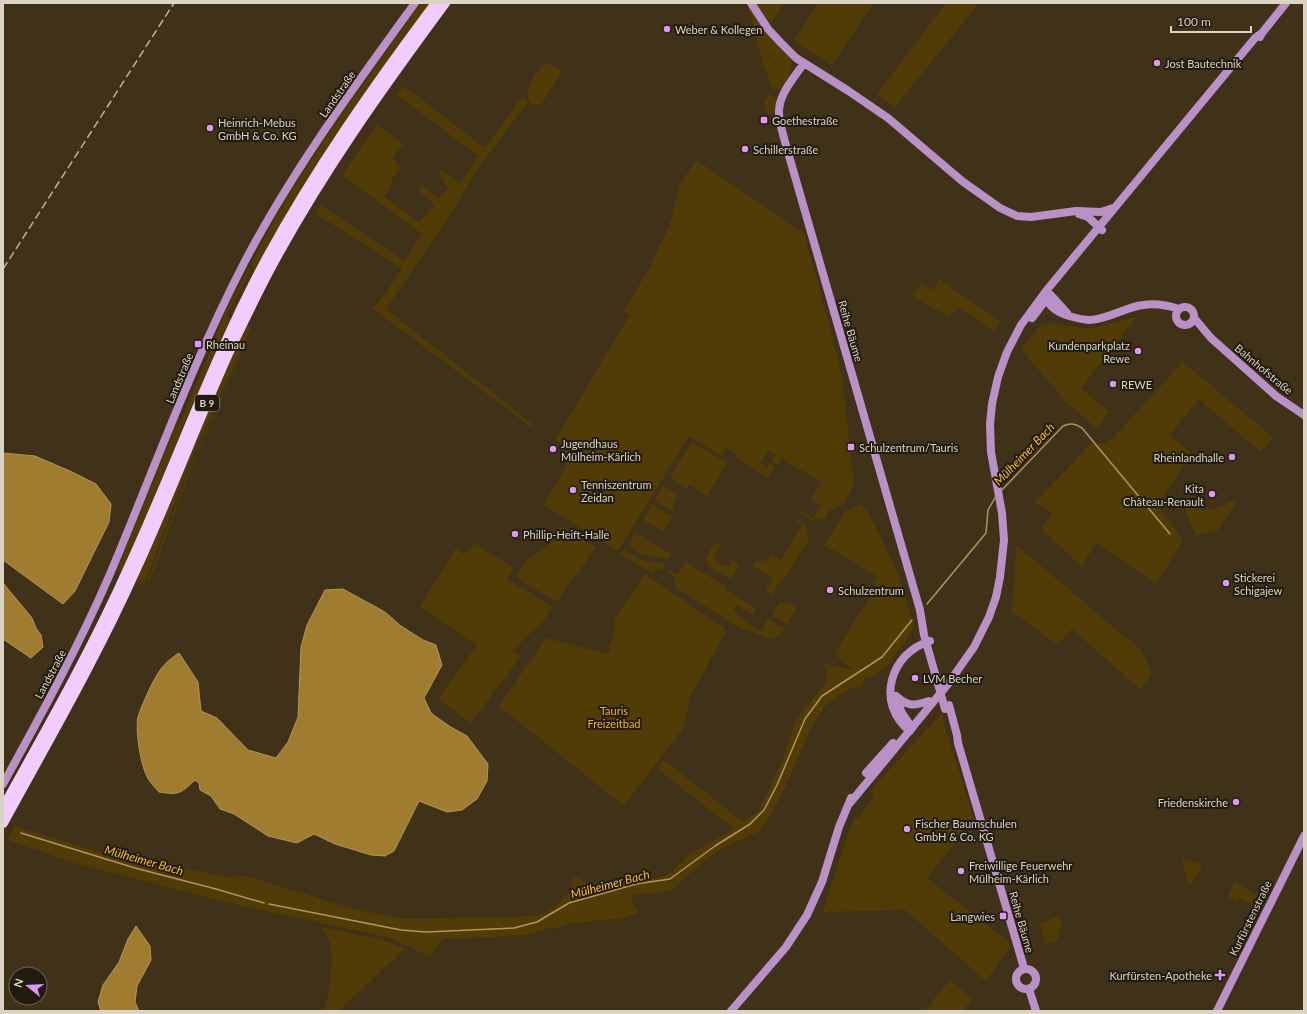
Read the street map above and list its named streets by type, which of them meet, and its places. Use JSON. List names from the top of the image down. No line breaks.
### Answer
{"streets":{"highway":["B 9"],"main road":["Landstraße","Reihe Bäume","Bahnhofstraße","Kurfürstenstraße"]},"water":["Mülheimer Bach"],"parks":["Tauris Freizeitbad"],"places":{"other":["Weber & Kollegen","Jost Bautechnik","Heinrich-Mebus GmbH & Co. KG","Schillerstraße","Kundenparkplatz Rewe","REWE","Jugendhaus Mülheim-Kärlich","Rheinlandhalle","Tenniszentrum Zeidan","Kita Château-Renault","Phillip-Heift-Halle","Stickerei Schigajew","Schulzentrum","LVM Becher","Friedenskirche","Fischer Baumschulen GmbH & Co. KG","Freiwillige Feuerwehr Mülheim-Kärlich"],"transit":["Goethestraße","Rheinau","Schulzentrum/Tauris","Langwies"],"health":["Kurfürsten-Apotheke"]},"scale_bar":"100 m","north":"left"}
